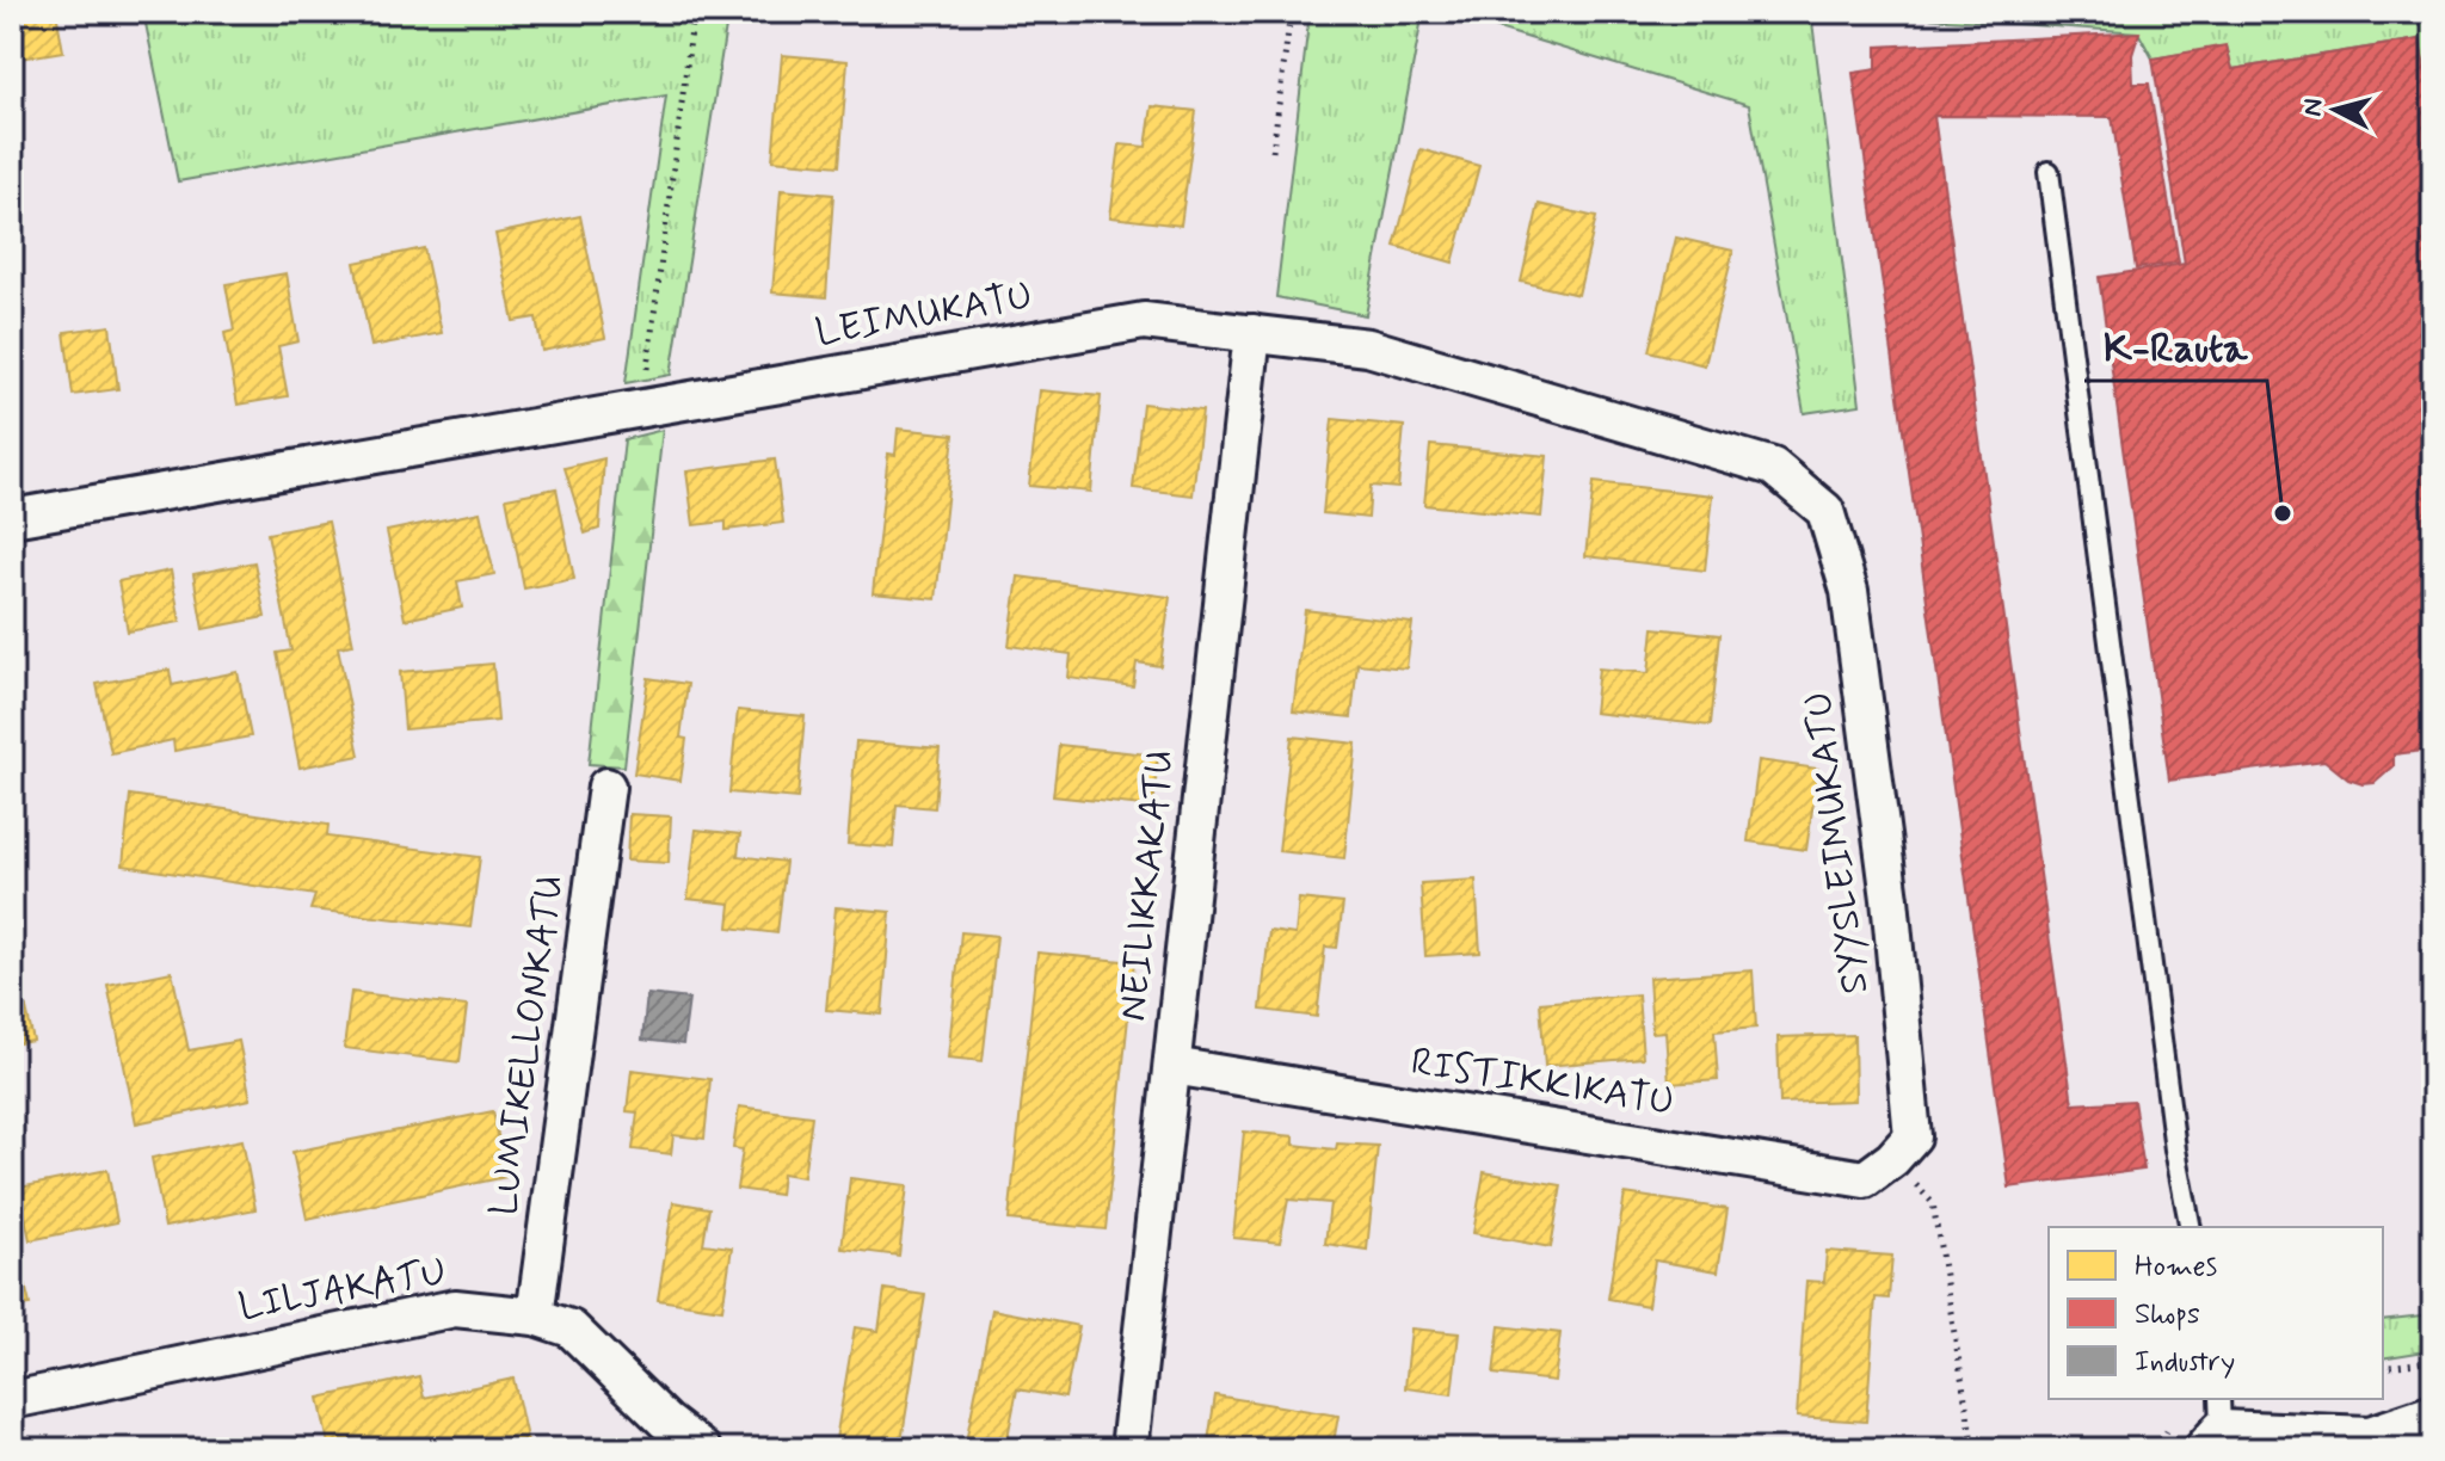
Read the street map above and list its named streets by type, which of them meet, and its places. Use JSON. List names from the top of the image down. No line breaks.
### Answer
{"streets":{"street":["LEIMUKATU","SYYSLEIMUKATU","NEILIKKAKATU","LUMIKELLONKATU","RISTIKKIKATU","LILJAKATU"]},"crossings":[["LEIMUKATU","SYYSLEIMUKATU"],["LEIMUKATU","NEILIKKAKATU"],["SYYSLEIMUKATU","RISTIKKIKATU"],["NEILIKKAKATU","RISTIKKIKATU"],["LUMIKELLONKATU","LILJAKATU"]],"places":["K-Rauta"],"legend":["Homes","Shops","Industry"],"north":"left"}
